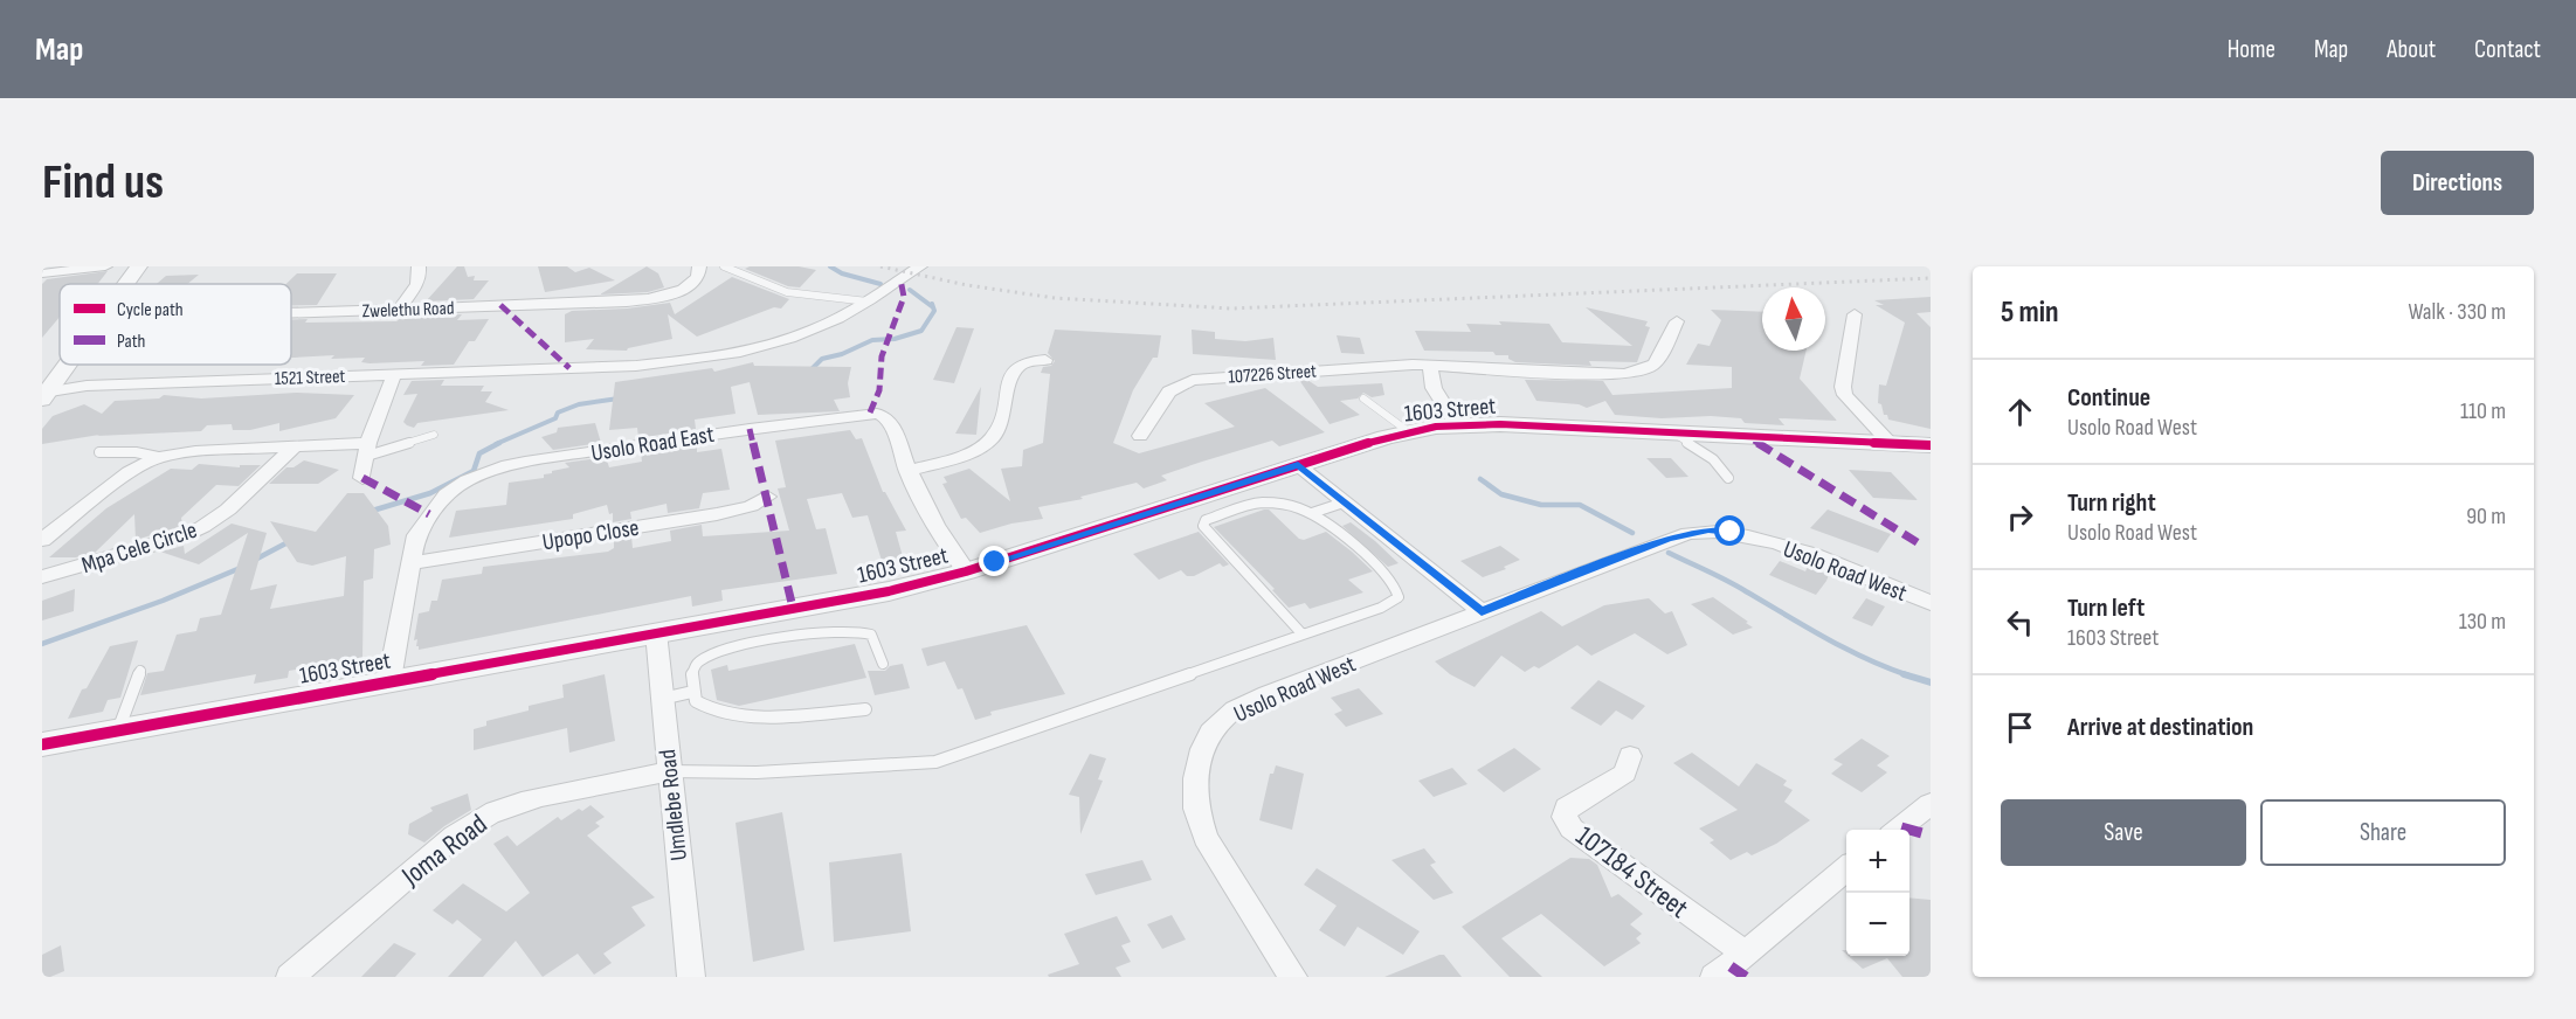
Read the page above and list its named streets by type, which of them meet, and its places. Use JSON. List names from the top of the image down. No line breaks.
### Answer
{"streets":{"street":["Zwelethu Road","107226 Street","1521 Street","1603 Street","Usolo Road East","Upopo Close","Mpa Cele Circle","Usolo Road West","Umdlebe Road","Joma Road","107184 Street"]},"crossings":[["1603 Street","Usolo Road East"],["1603 Street","Umdlebe Road"],["Usolo Road East","Upopo Close"],["Umdlebe Road","Joma Road"]],"legend":["Cycle path","Path"],"north":"top","page":{"header":"Map","nav":["Home","Map","About","Contact"],"buttons":["Directions",["Save","Share"]],"title":"Find us","heading":["5 min","Walk · 330 m"],"list":[["Continue","Usolo Road West","110 m"],["Turn right","Usolo Road West","90 m"],["Turn left","1603 Street","130 m"],"Arrive at destination"],"map_buttons":["+","−"]}}
